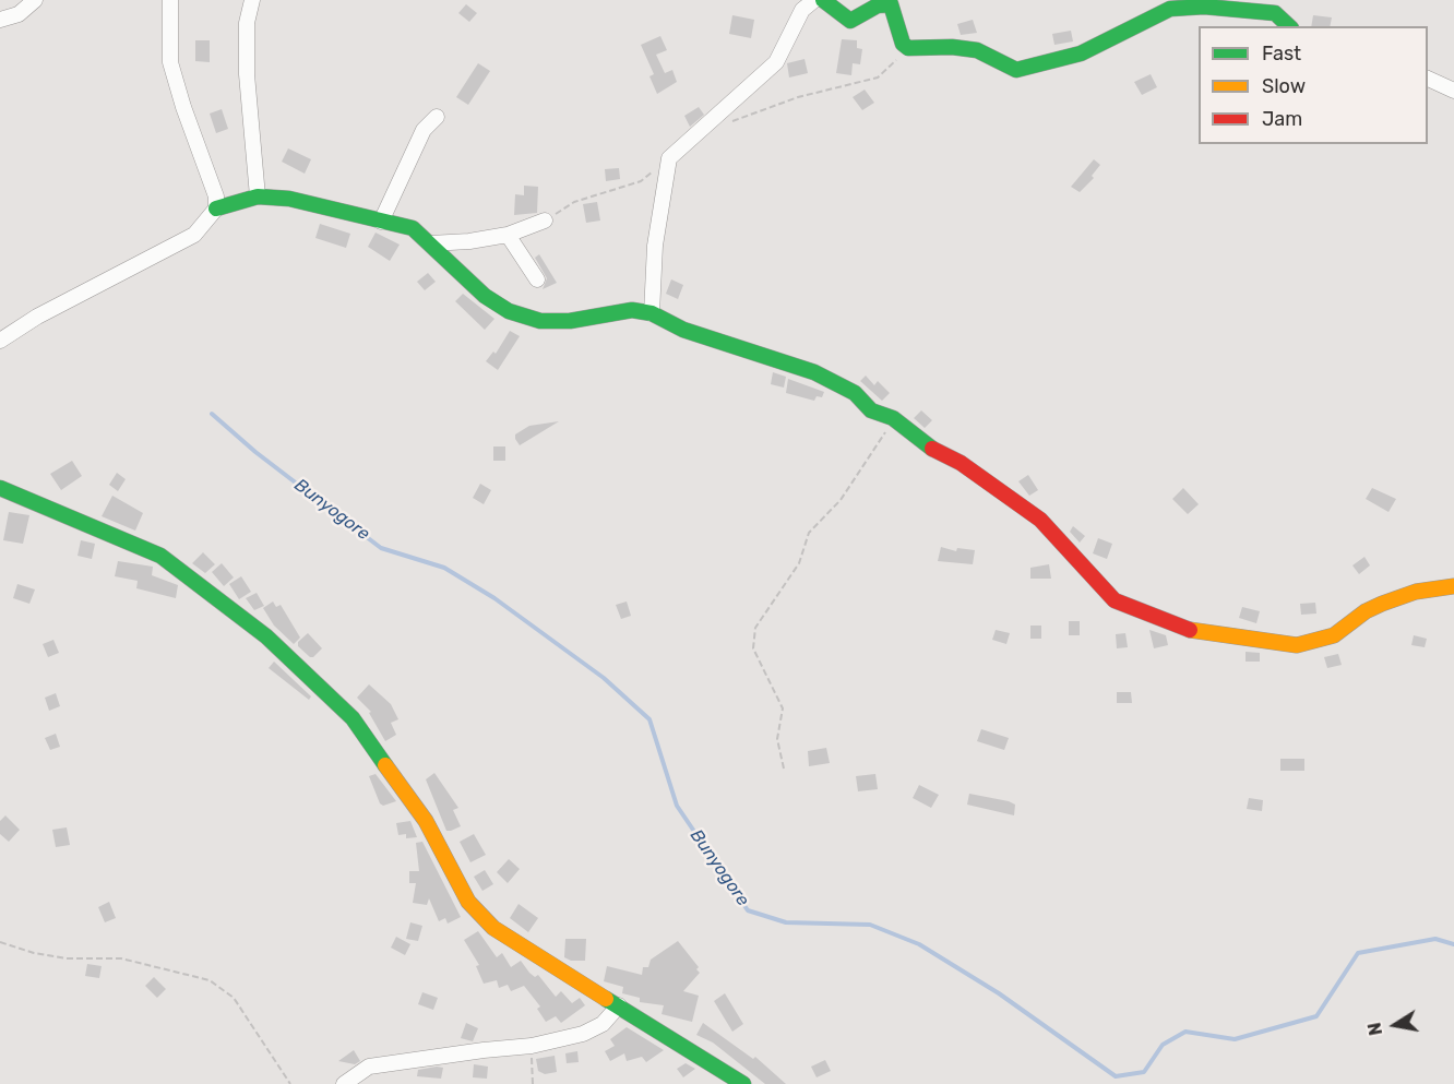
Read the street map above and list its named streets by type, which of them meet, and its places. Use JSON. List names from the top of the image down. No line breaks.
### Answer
{"water":["Bunyogore"],"legend":["Fast","Slow","Jam"],"north":"left"}
